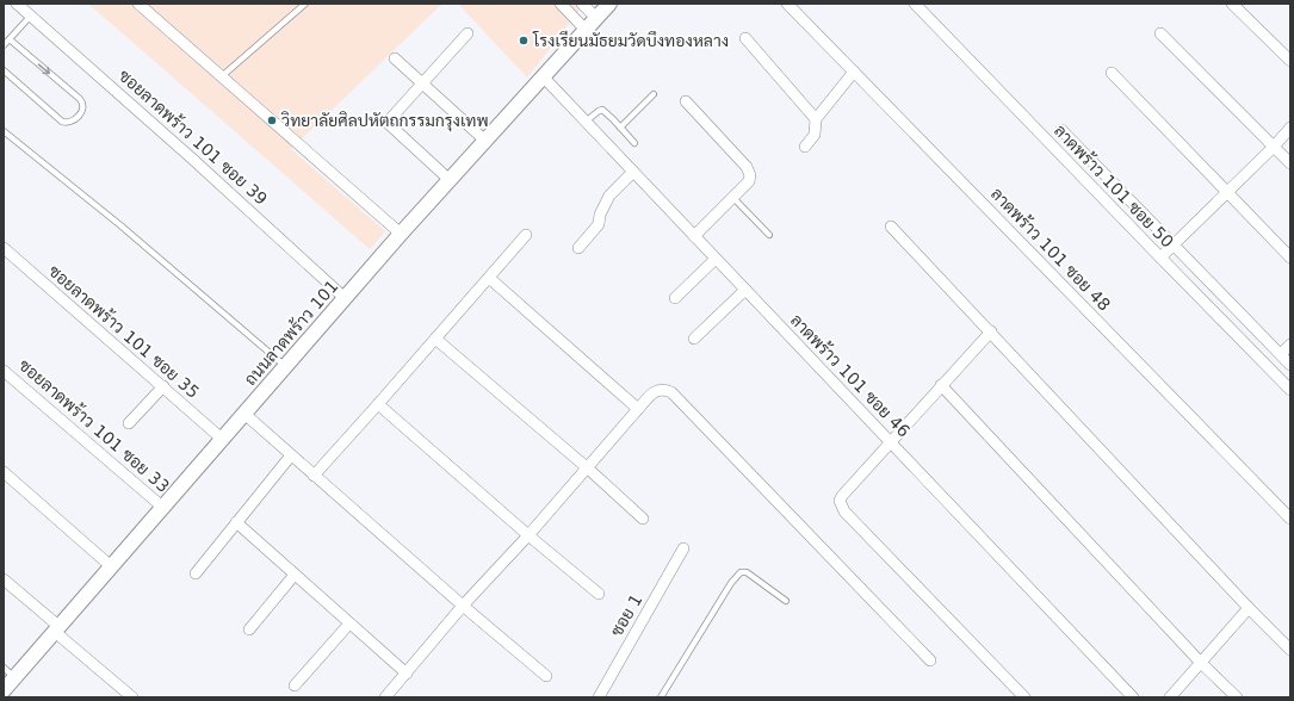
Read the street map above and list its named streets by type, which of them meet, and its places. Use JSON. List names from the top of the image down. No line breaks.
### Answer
{"streets":{"street":["ซอยลาดพร้าว 101 ซอย 39","ลาดพร้าว 101 ซอย 50","ลาดพร้าว 101 ซอย 48","ซอยลาดพร้าว 101 ซอย 35","ถนนลาดพร้าว 101","ลาดพร้าว 101 ซอย 46","ซอยลาดพร้าว 101 ซอย 33","ซอย 1"]},"crossings":[["ซอยลาดพร้าว 101 ซอย 39","ถนนลาดพร้าว 101"],["ซอยลาดพร้าว 101 ซอย 35","ถนนลาดพร้าว 101"],["ถนนลาดพร้าว 101","ลาดพร้าว 101 ซอย 46"],["ถนนลาดพร้าว 101","ซอยลาดพร้าว 101 ซอย 33"]],"places":["โรงเรียนมัธยมวัดบึงทองหลาง","วิทยาลัยศิลปหัตถกรรมกรุงเทพ"]}
